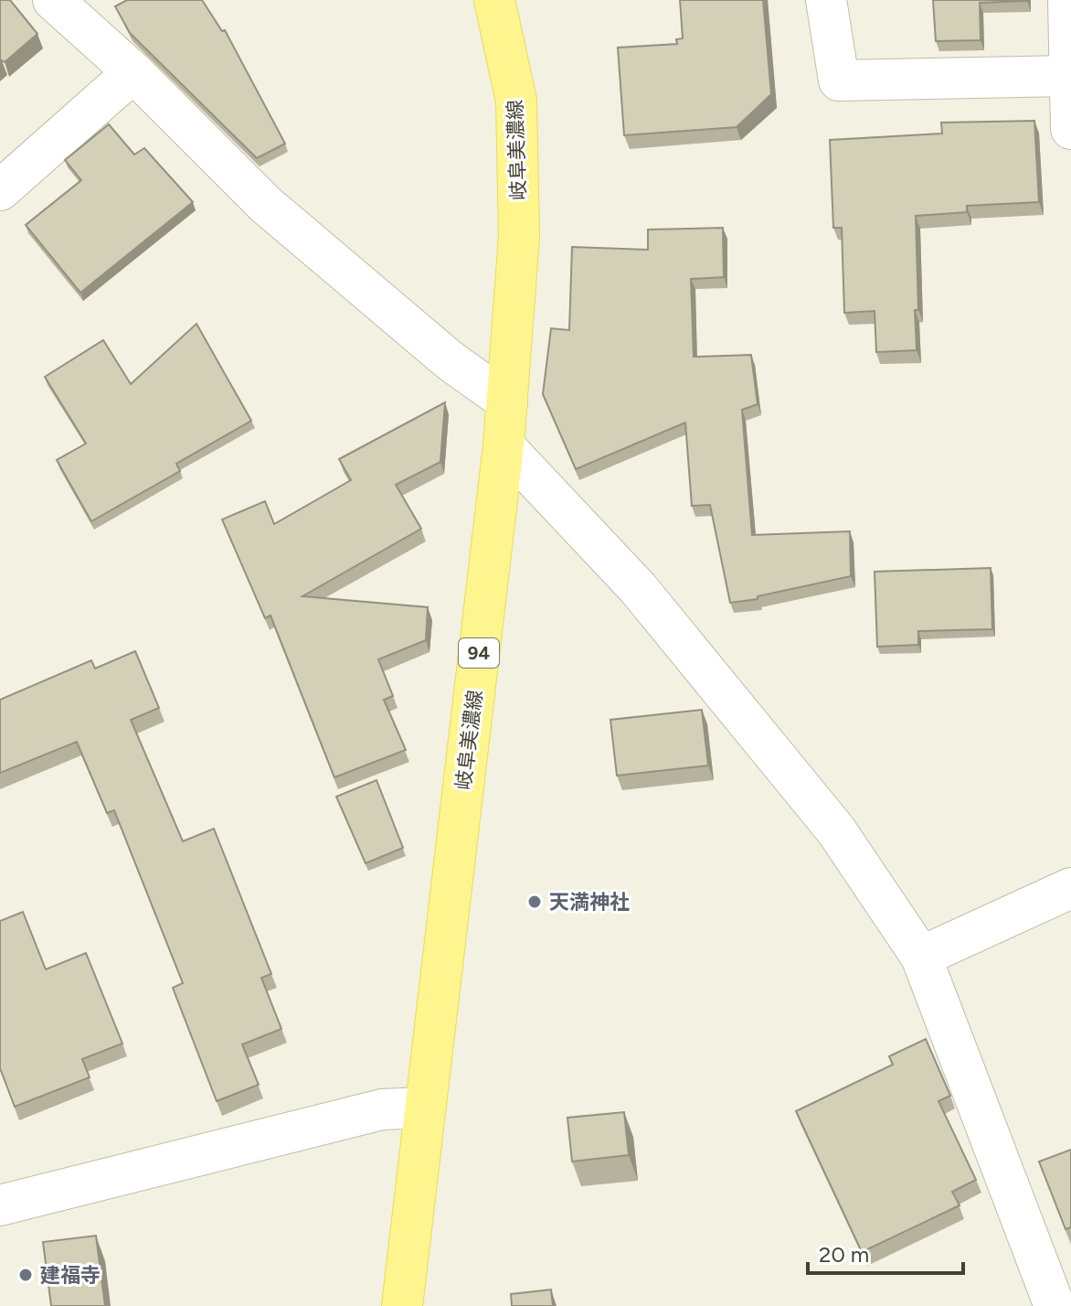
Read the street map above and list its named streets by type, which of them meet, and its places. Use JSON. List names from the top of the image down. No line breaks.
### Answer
{"streets":{"main road":["岐阜美濃線","94"]},"places":["天満神社","建福寺"],"scale_bar":"20 m"}
